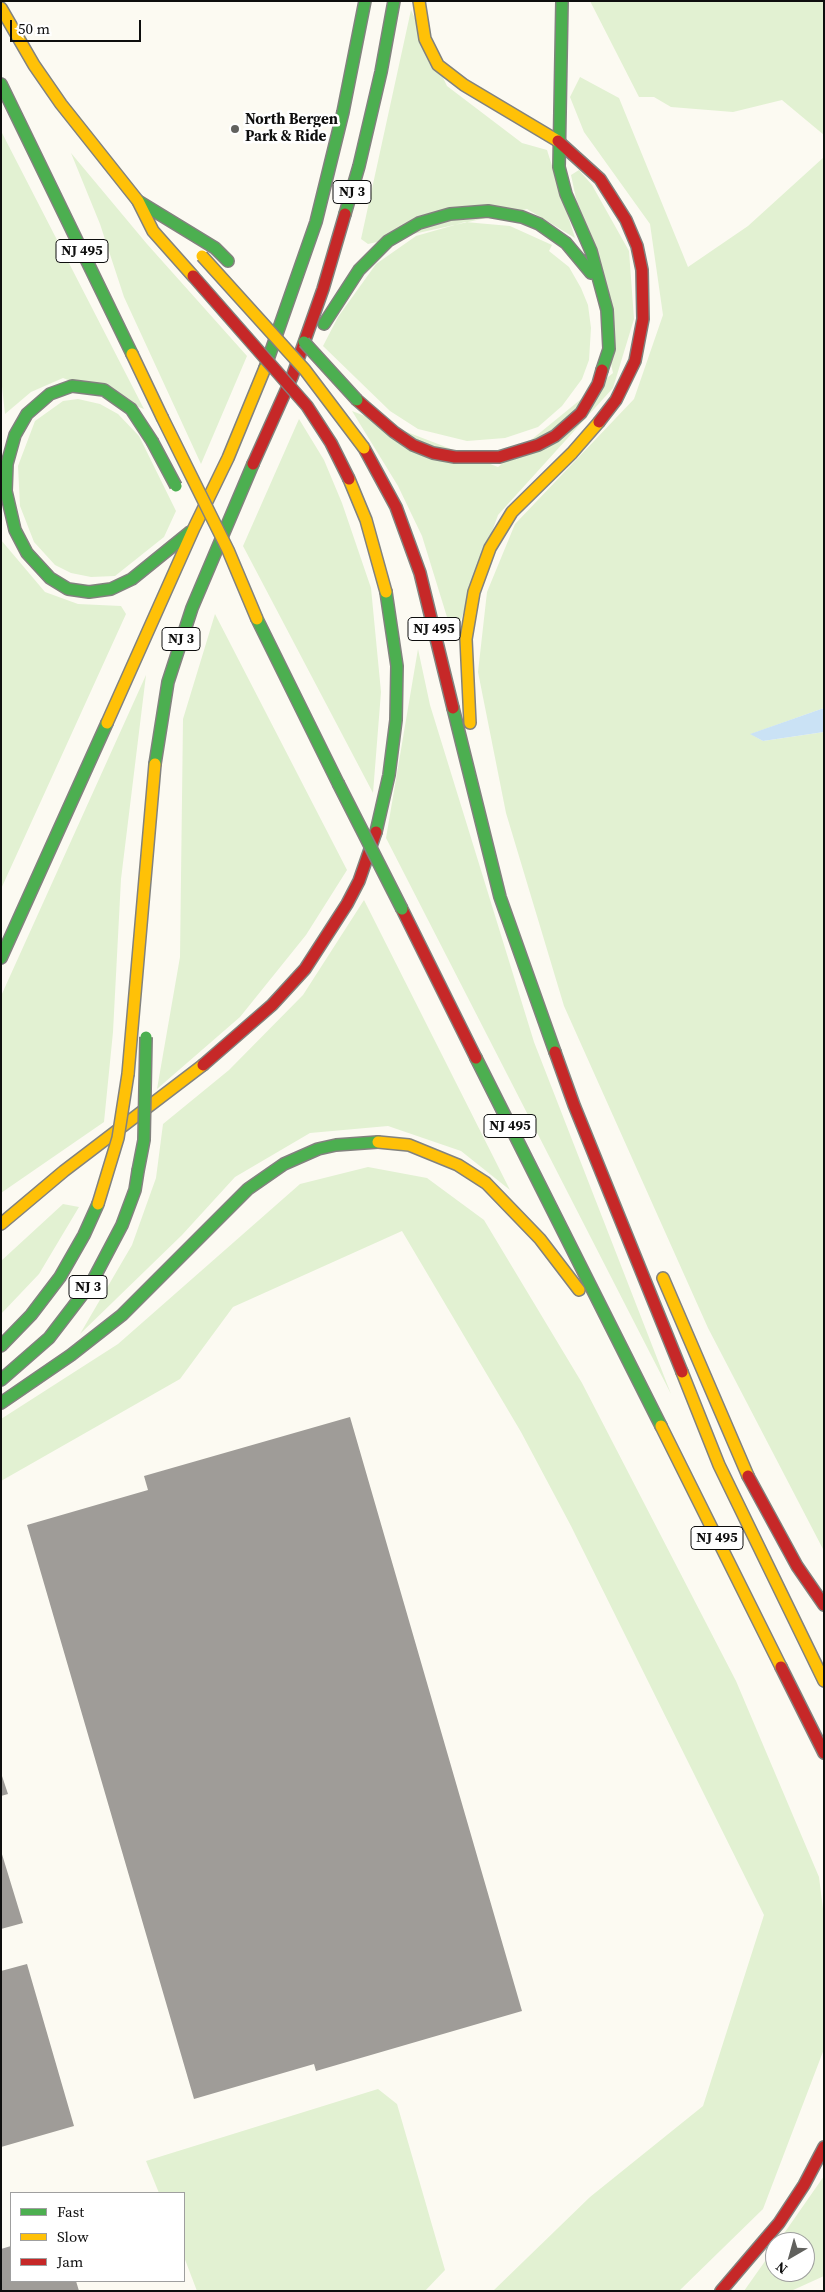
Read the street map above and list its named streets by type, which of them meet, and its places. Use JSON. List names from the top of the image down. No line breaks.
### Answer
{"streets":{"highway":["NJ 3","NJ 495"]},"places":["North Bergen Park & Ride"],"legend":["Fast","Slow","Jam"],"scale_bar":"50 m","north":"bottom left"}
